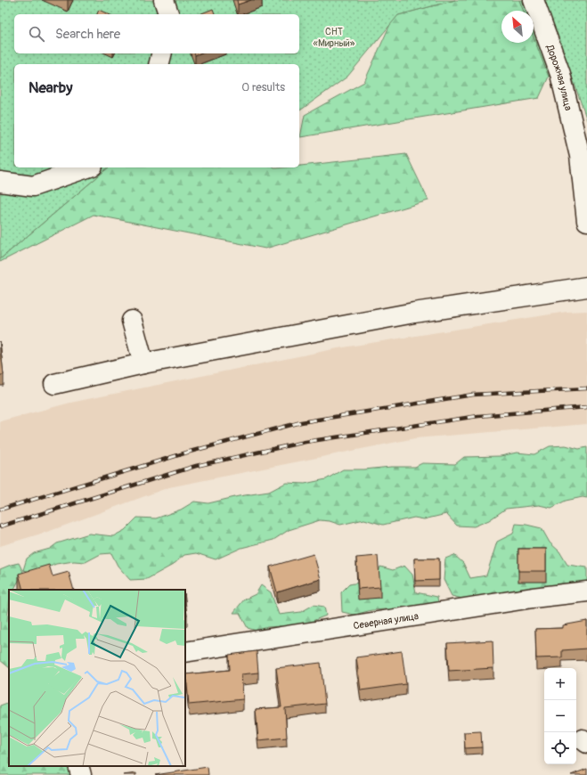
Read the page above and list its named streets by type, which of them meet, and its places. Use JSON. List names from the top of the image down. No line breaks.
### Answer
{"streets":{"street":["Дорожная улица","Северная улица"]},"parks":["СНТ «Мирный»"],"north":"top left","page":{"search":"Search here","heading":["Nearby","0 results"],"map_buttons":["+","−"]}}
